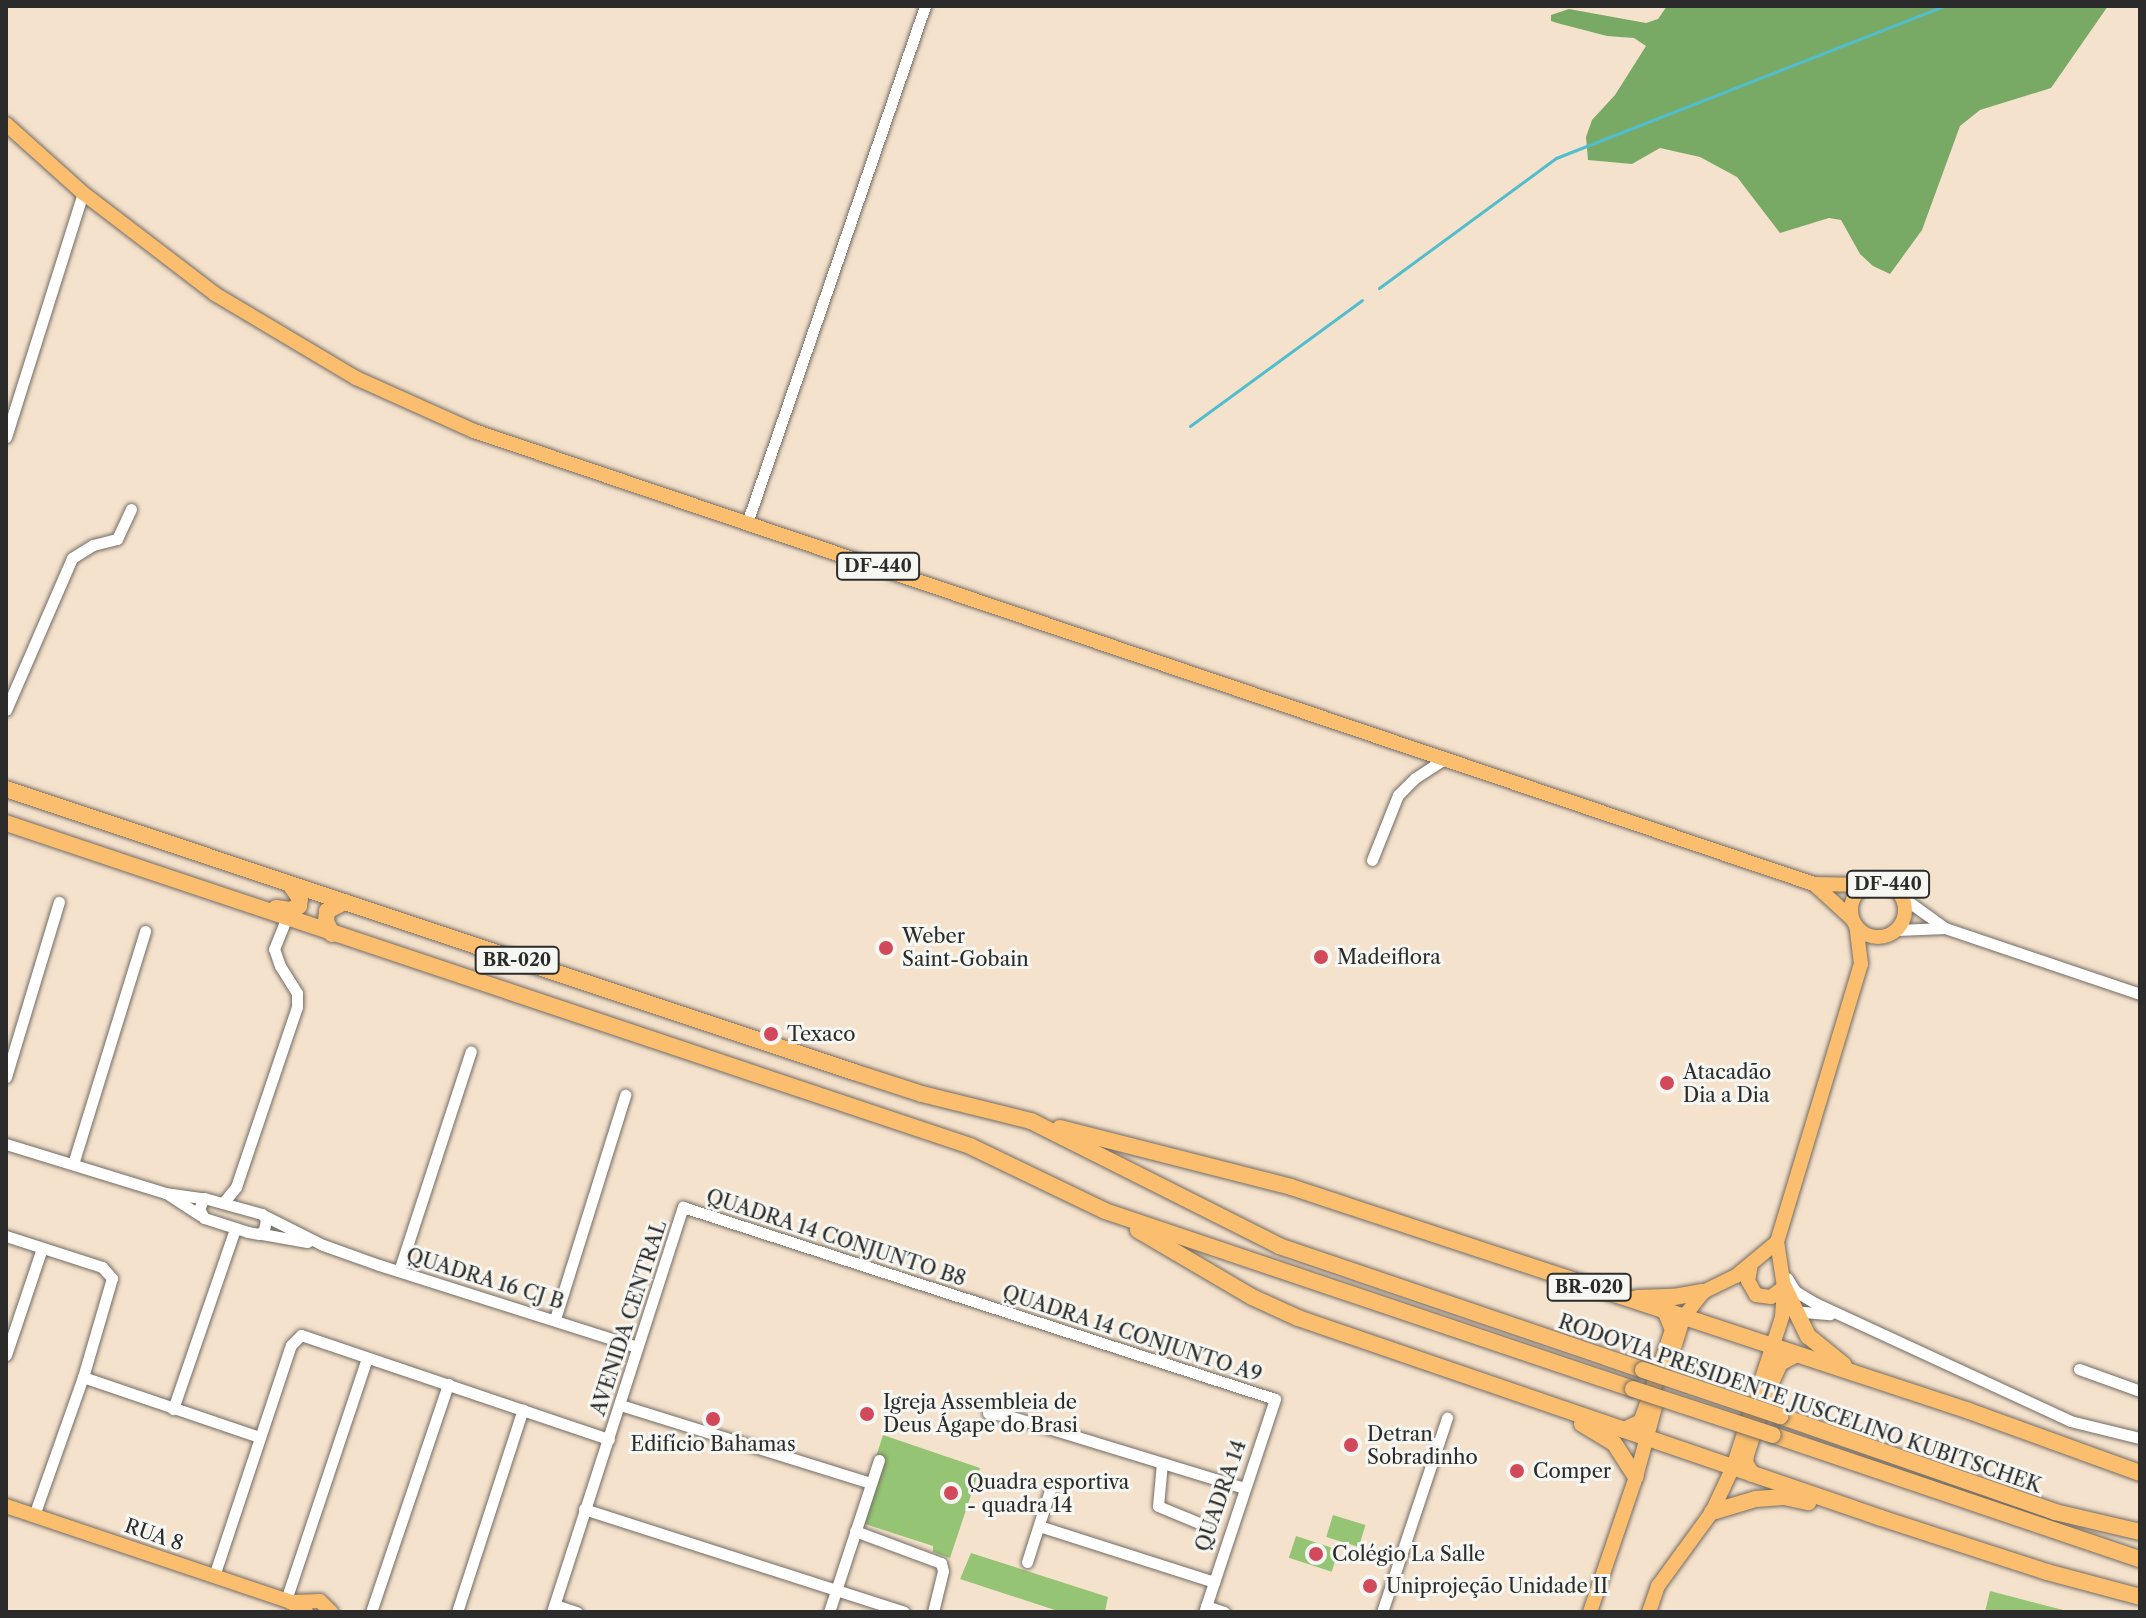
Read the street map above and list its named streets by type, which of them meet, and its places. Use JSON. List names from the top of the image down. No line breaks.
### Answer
{"streets":{"highway":["BR-020","RODOVIA PRESIDENTE JUSCELINO KUBITSCHEK"],"main road":["DF-440","RUA 8"],"street":["QUADRA 14 CONJUNTO B8","QUADRA 16 CJ B","AVENIDA CENTRAL","QUADRA 14 CONJUNTO A9","QUADRA 14"]},"crossings":[["BR-020","RODOVIA PRESIDENTE JUSCELINO KUBITSCHEK"],["QUADRA 14 CONJUNTO B8","AVENIDA CENTRAL"],["QUADRA 14 CONJUNTO B8","QUADRA 14 CONJUNTO A9"],["QUADRA 16 CJ B","AVENIDA CENTRAL"],["QUADRA 14 CONJUNTO A9","QUADRA 14"]],"places":["Weber Saint-Gobain","Madeiflora","Texaco","Atacadão Dia a Dia","Igreja Assembleia de Deus Ágape do Brasi","Edifício Bahamas","Detran Sobradinho","Comper","Quadra esportiva - quadra 14","Colégio La Salle","Uniprojeção Unidade II"]}
